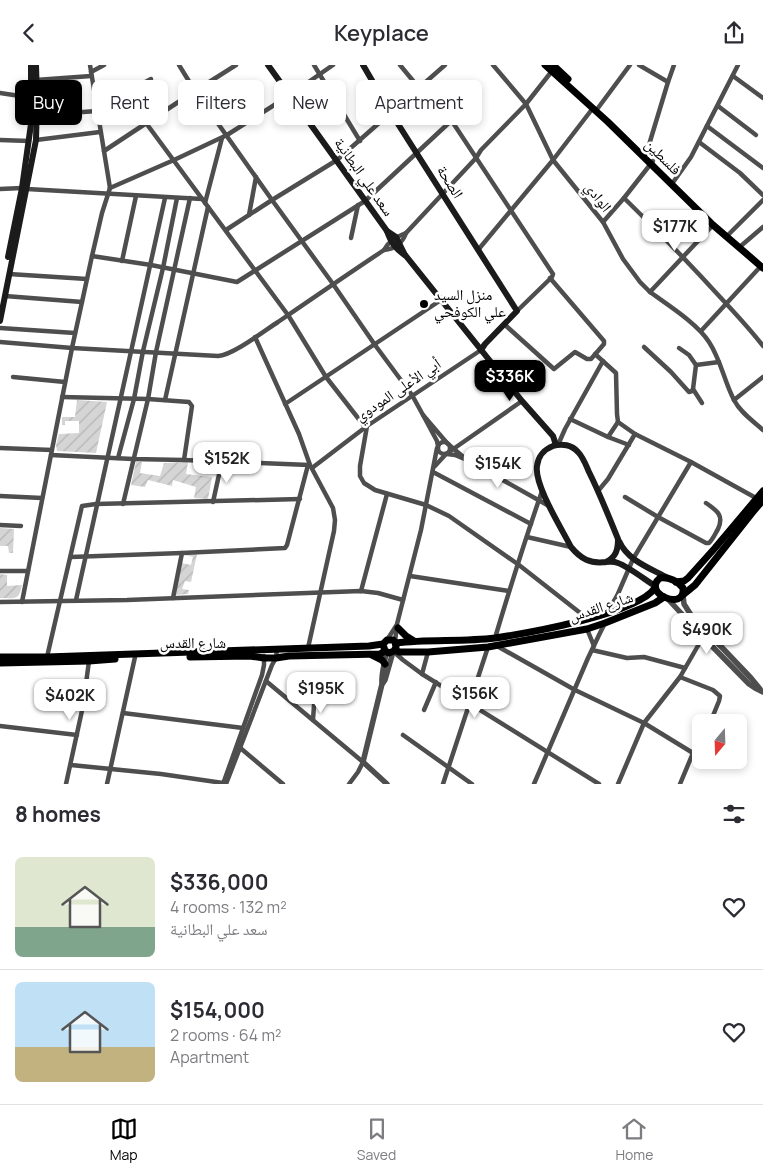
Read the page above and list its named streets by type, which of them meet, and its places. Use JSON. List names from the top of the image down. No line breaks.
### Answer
{"streets":{"main road":["فلسطين","سعد علي البطانية","الصحة","أبي الأعلى المودوي","شارع القدس"],"street":["الوادي"]},"crossings":[["الصحة","أبي الأعلى المودوي"]],"places":["منزل السيد علي الكوفحي"],"north":"bottom","page":{"header":"Keyplace","chip":["Buy","Rent","Filters","New","Apartment"],"price":["$177K","$336K","$152K","$154K","$490K","$195K","$156K","$402K"],"heading":"8 homes","list":[{"name":"$336,000","note":"4 rooms · 132 m² · سعد علي البطانية"},{"name":"$154,000","note":"2 rooms · 64 m² · Apartment"}],"tabs":["Map","Saved","Home"]}}
